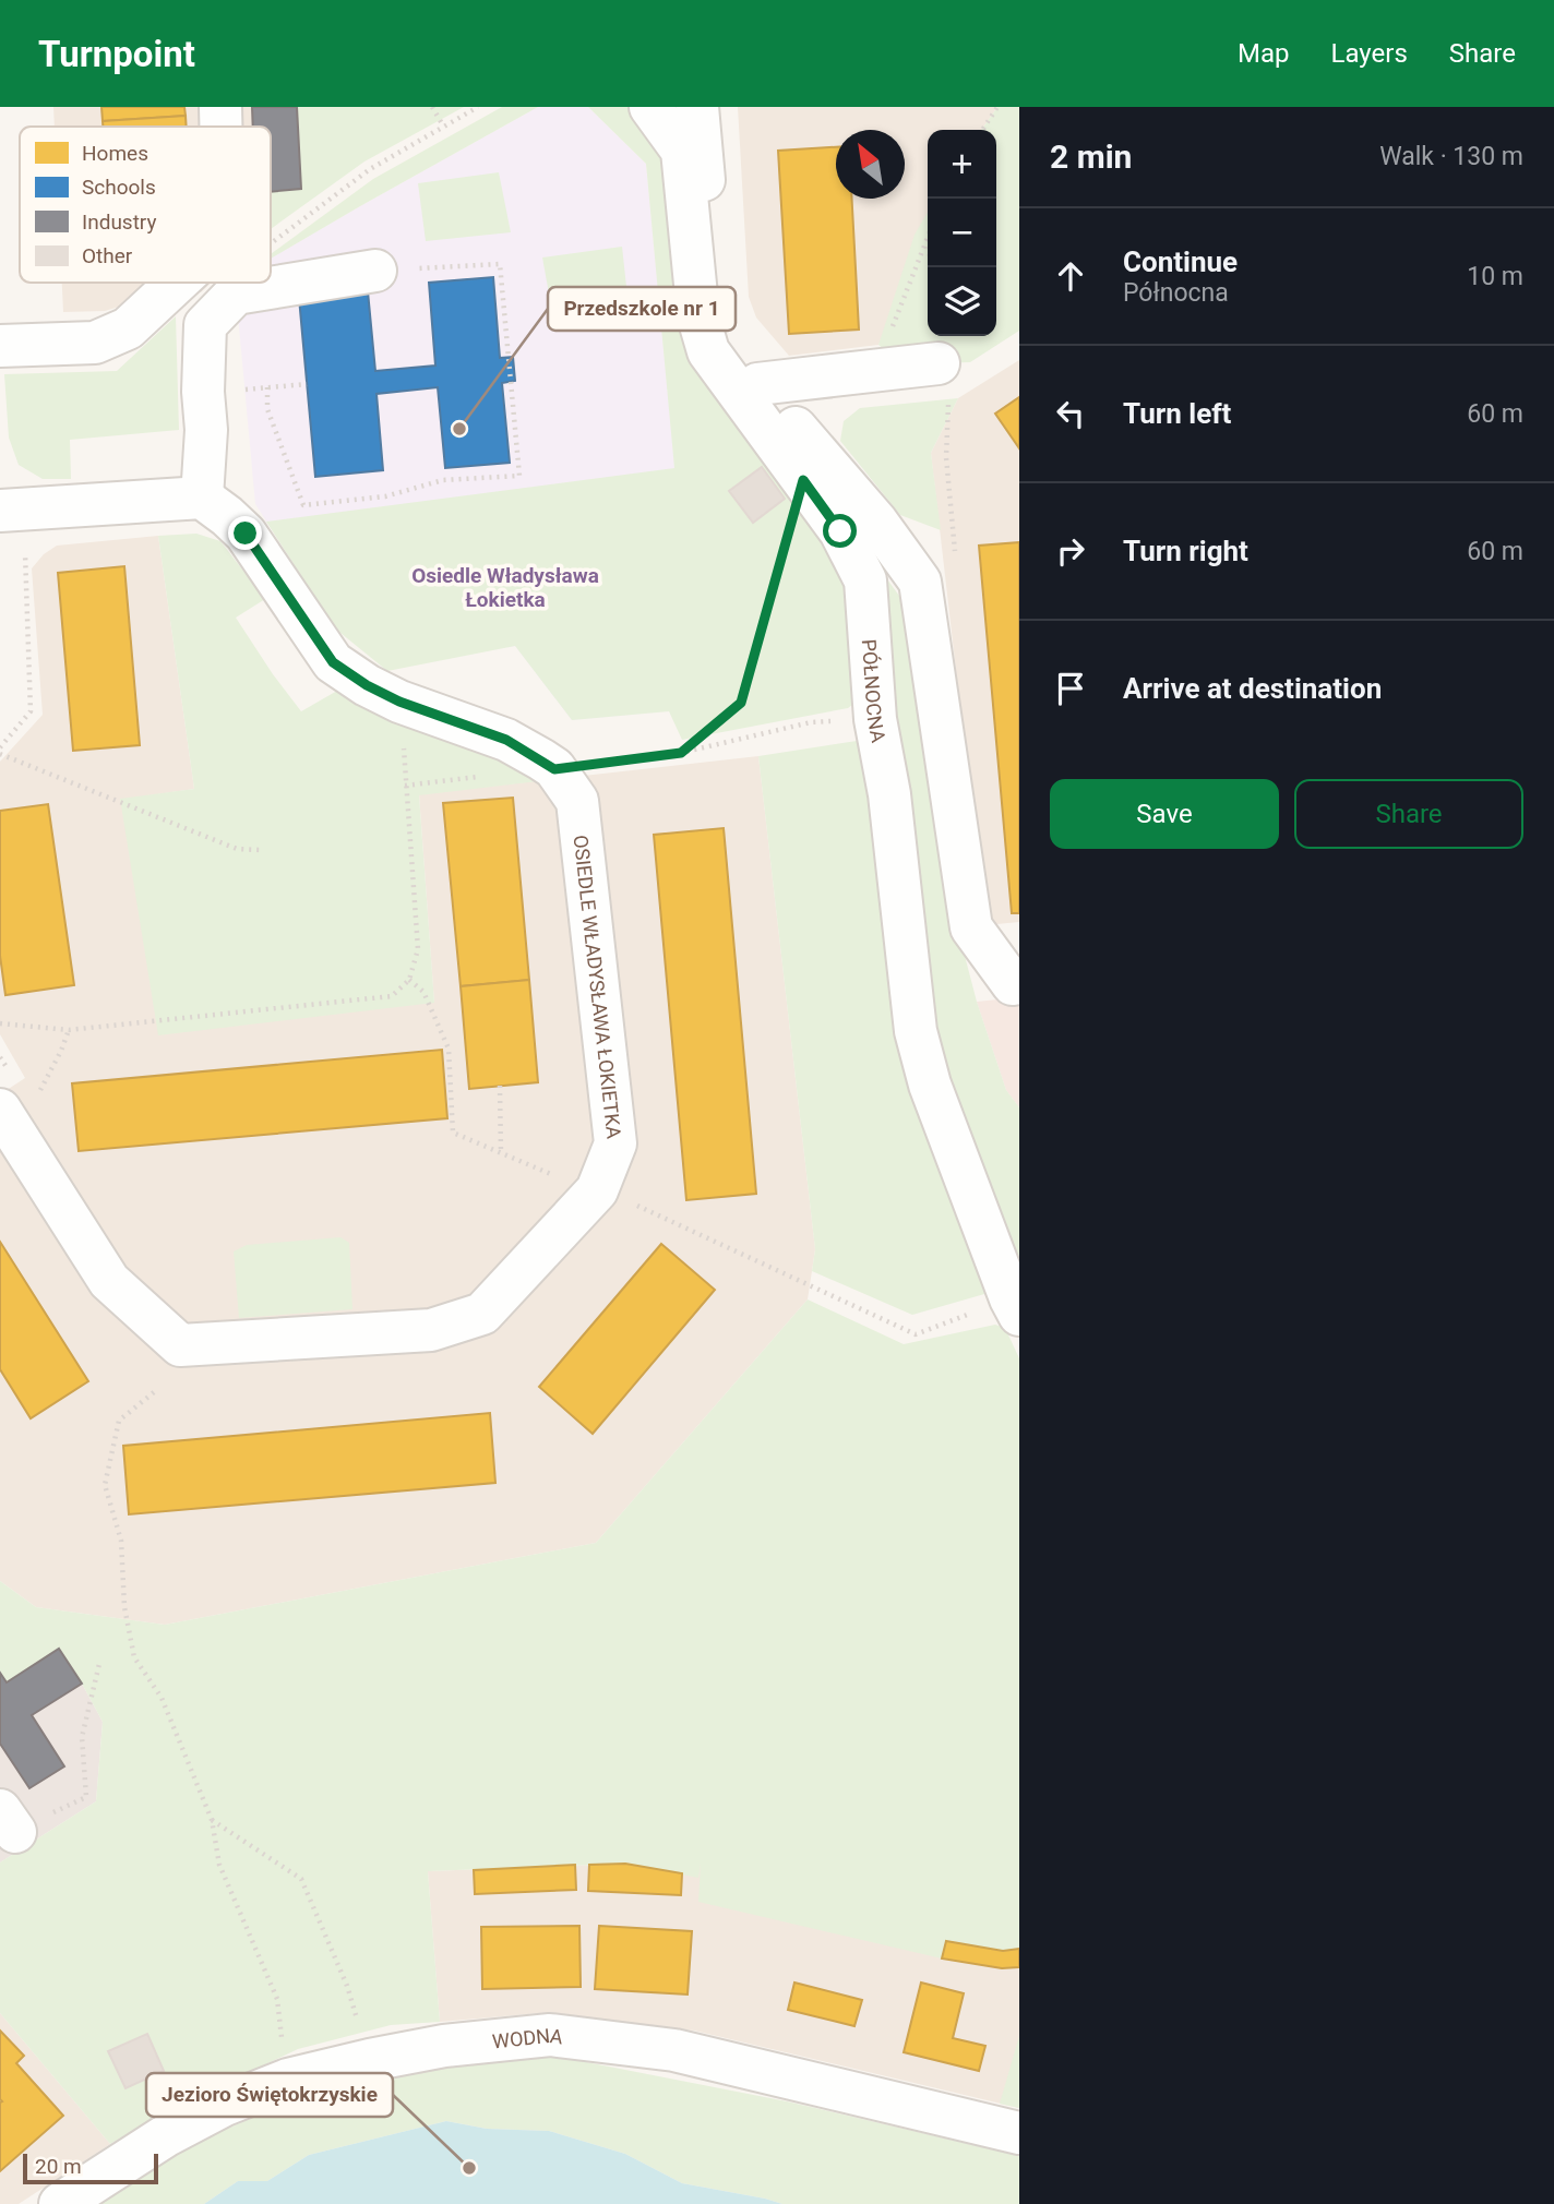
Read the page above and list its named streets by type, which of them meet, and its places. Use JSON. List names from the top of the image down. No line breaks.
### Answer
{"streets":{"street":["PÓŁNOCNA","OSIEDLE WŁADYSŁAWA ŁOKIETKA","WODNA"]},"districts":["Osiedle Władysława Łokietka"],"places":["Przedszkole nr 1","Jezioro Świętokrzyskie"],"legend":["Homes","Schools","Industry","Other"],"scale_bar":"20 m","north":"top left","page":{"header":"Turnpoint","nav":["Map","Layers","Share"],"heading":["2 min","Walk · 130 m"],"map_buttons":["+","−"],"list":[["Continue","Północna","10 m"],["Turn left","60 m"],["Turn right","60 m"],"Arrive at destination"],"buttons":["Save","Share"],"scale":"20 m"}}
